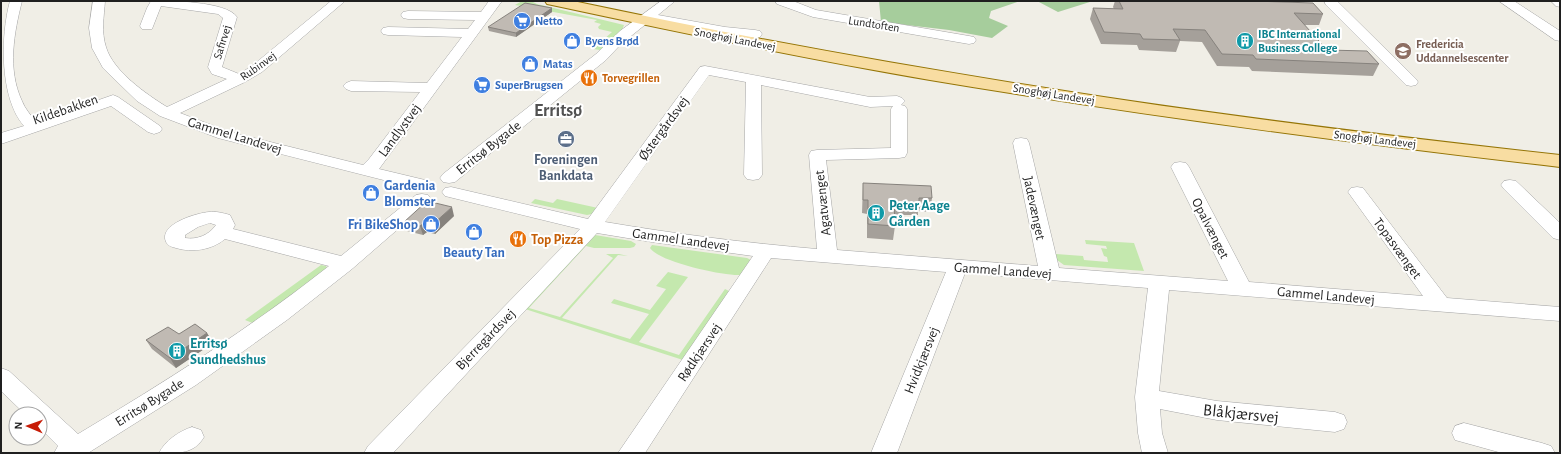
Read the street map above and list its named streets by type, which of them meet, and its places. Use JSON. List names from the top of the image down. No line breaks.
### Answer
{"streets":{"main road":["Snoghøj Landevej"],"street":["Lundtoften","Safirvej","Rubinvej","Kildebakken","Østergårdsvej","Landlystvej","Gammel Landevej","Erritsø Bygade","Agatvænget","Jadevænget","Opalvænget","Topasvænget","Bjerregårdsvej","Rødkjærsvej","Hvidkjærsvej","Blåkjærsvej"]},"crossings":[["Snoghøj Landevej","Erritsø Bygade"],["Safirvej","Rubinvej"],["Rubinvej","Gammel Landevej"],["Kildebakken","Gammel Landevej"],["Østergårdsvej","Gammel Landevej"],["Østergårdsvej","Agatvænget"],["Østergårdsvej","Bjerregårdsvej"],["Landlystvej","Gammel Landevej"],["Gammel Landevej","Erritsø Bygade"],["Gammel Landevej","Agatvænget"],["Gammel Landevej","Jadevænget"],["Gammel Landevej","Opalvænget"],["Gammel Landevej","Topasvænget"],["Gammel Landevej","Bjerregårdsvej"],["Gammel Landevej","Rødkjærsvej"],["Gammel Landevej","Hvidkjærsvej"]],"districts":["Erritsø"],"places":{"supermarket":["Netto","SuperBrugsen"],"shop":["Byens Brød","Matas","Gardenia Blomster","Fri BikeShop","Beauty Tan"],"building":["IBC International Business College","Peter Aage Gården","Erritsø Sundhedshus"],"school or university":["Fredericia Uddannelsescenter"],"restaurant":["Torvegrillen","Top Pizza"],"office":["Foreningen Bankdata"]},"north":"left"}
